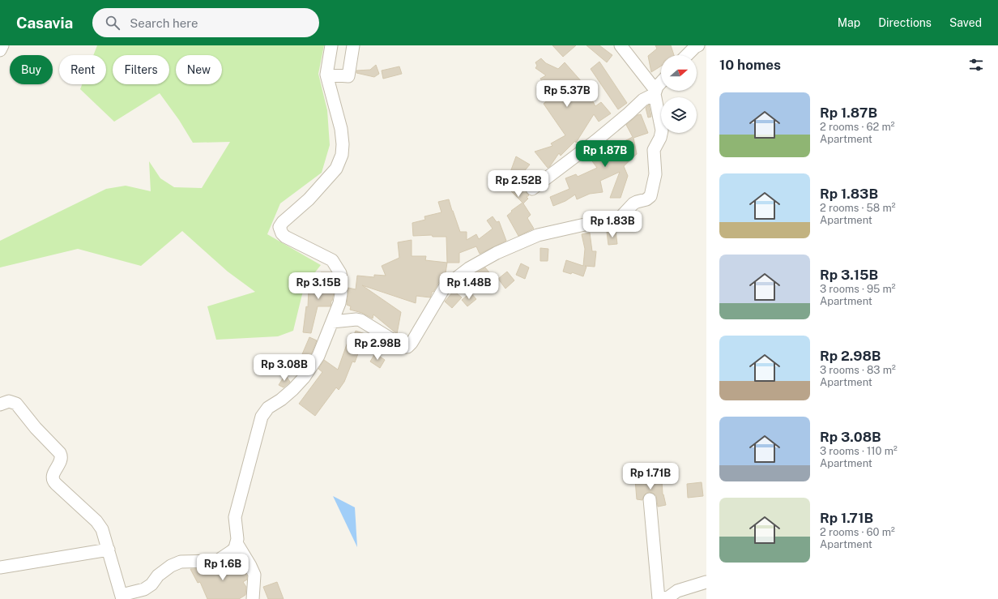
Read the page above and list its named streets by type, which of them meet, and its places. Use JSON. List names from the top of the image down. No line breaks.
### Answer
{"north":"right","page":{"header":"Casavia","search":"Search here","nav":["Map","Directions","Saved"],"heading":"10 homes","chip":["Buy","Rent","Filters","New"],"price":["Rp 5.37B","Rp 1.87B","Rp 2.52B","Rp 1.83B","Rp 3.15B","Rp 1.48B","Rp 2.98B","Rp 3.08B","Rp 1.71B","Rp 1.6B"],"list":[{"name":"Rp 1.87B","note":"2 rooms · 62 m² · Apartment"},{"name":"Rp 1.83B","note":"2 rooms · 58 m² · Apartment"},{"name":"Rp 3.15B","note":"3 rooms · 95 m² · Apartment"},{"name":"Rp 2.98B","note":"3 rooms · 83 m² · Apartment"},{"name":"Rp 3.08B","note":"3 rooms · 110 m² · Apartment"},{"name":"Rp 1.71B","note":"2 rooms · 60 m² · Apartment"}]}}
